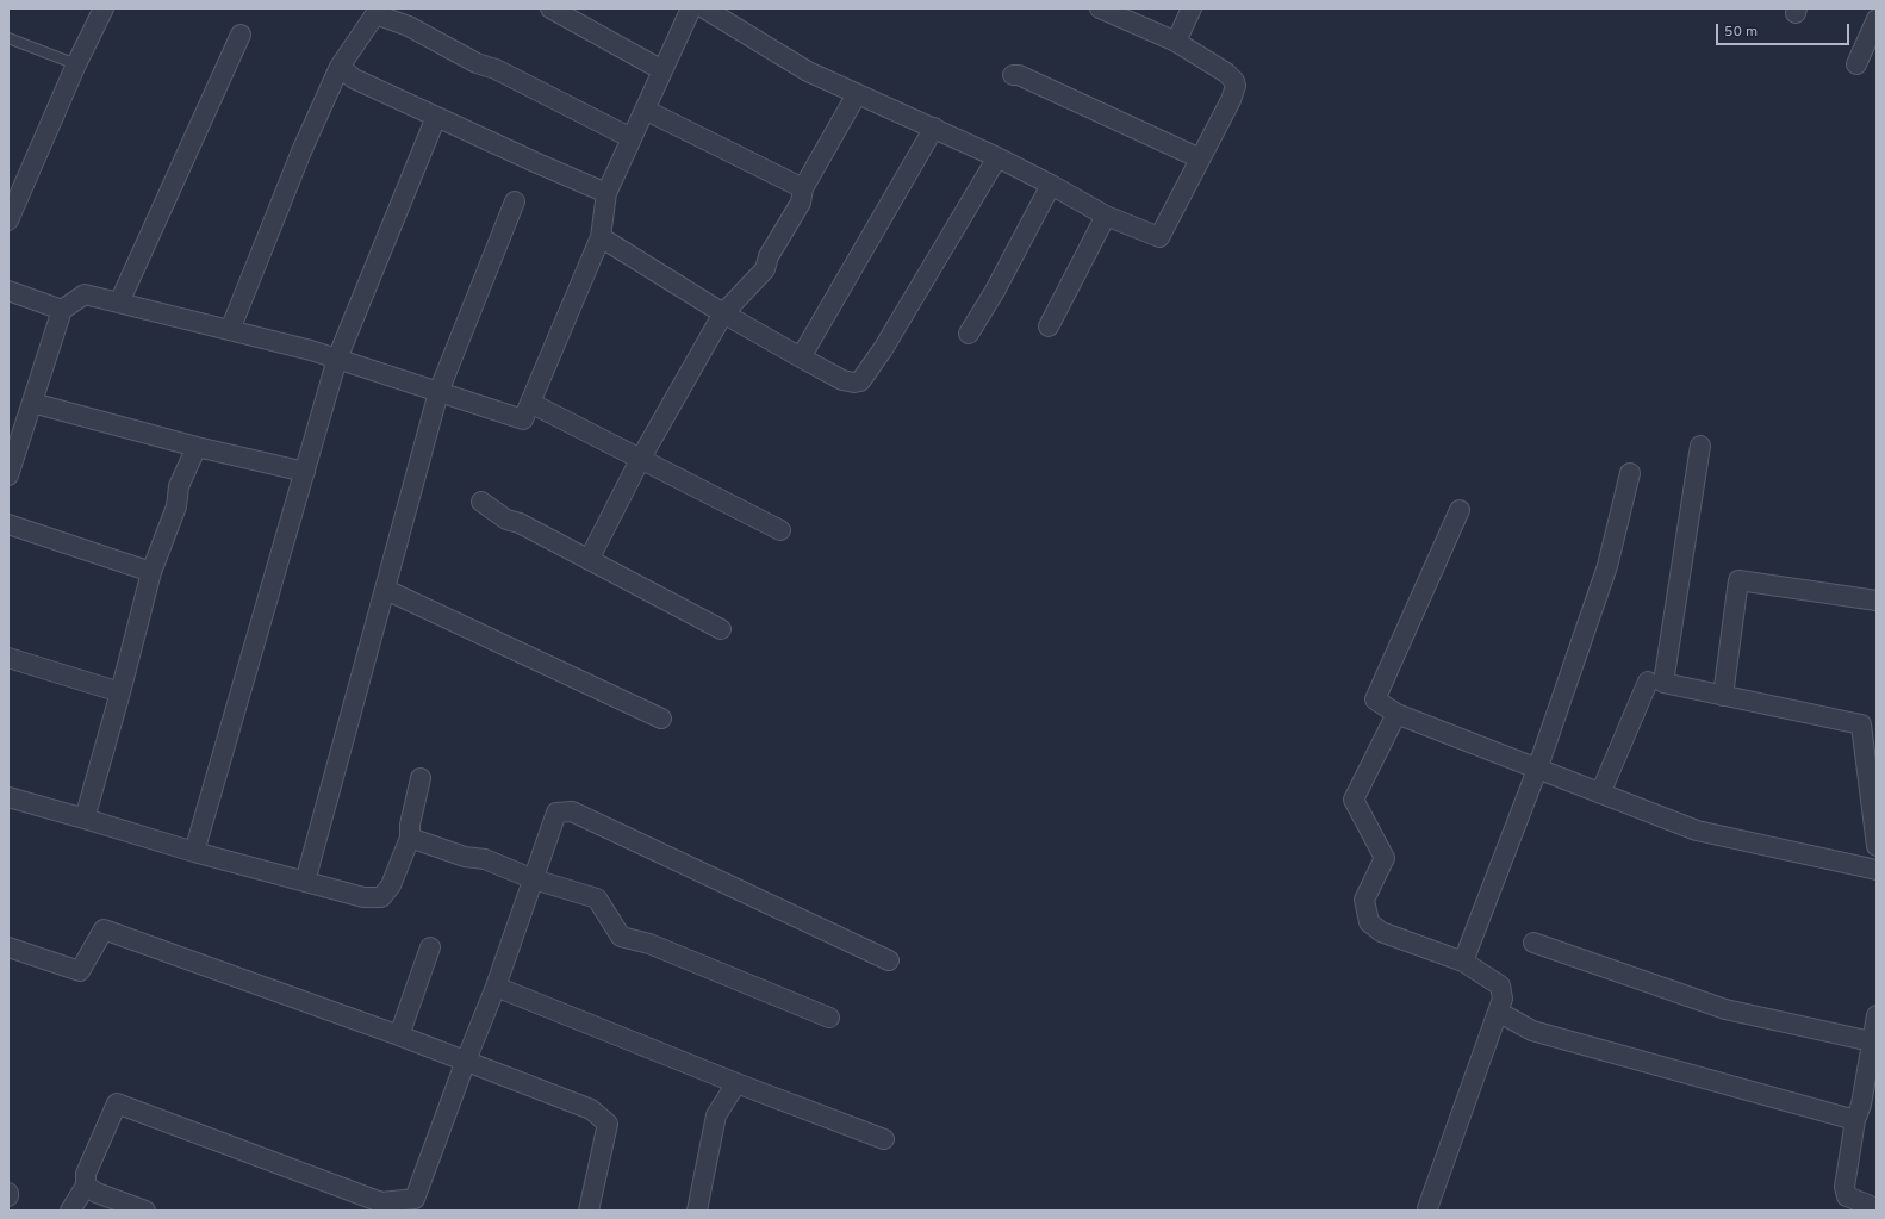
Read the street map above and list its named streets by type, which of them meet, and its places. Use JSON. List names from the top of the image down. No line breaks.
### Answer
{"scale_bar":"50 m"}
